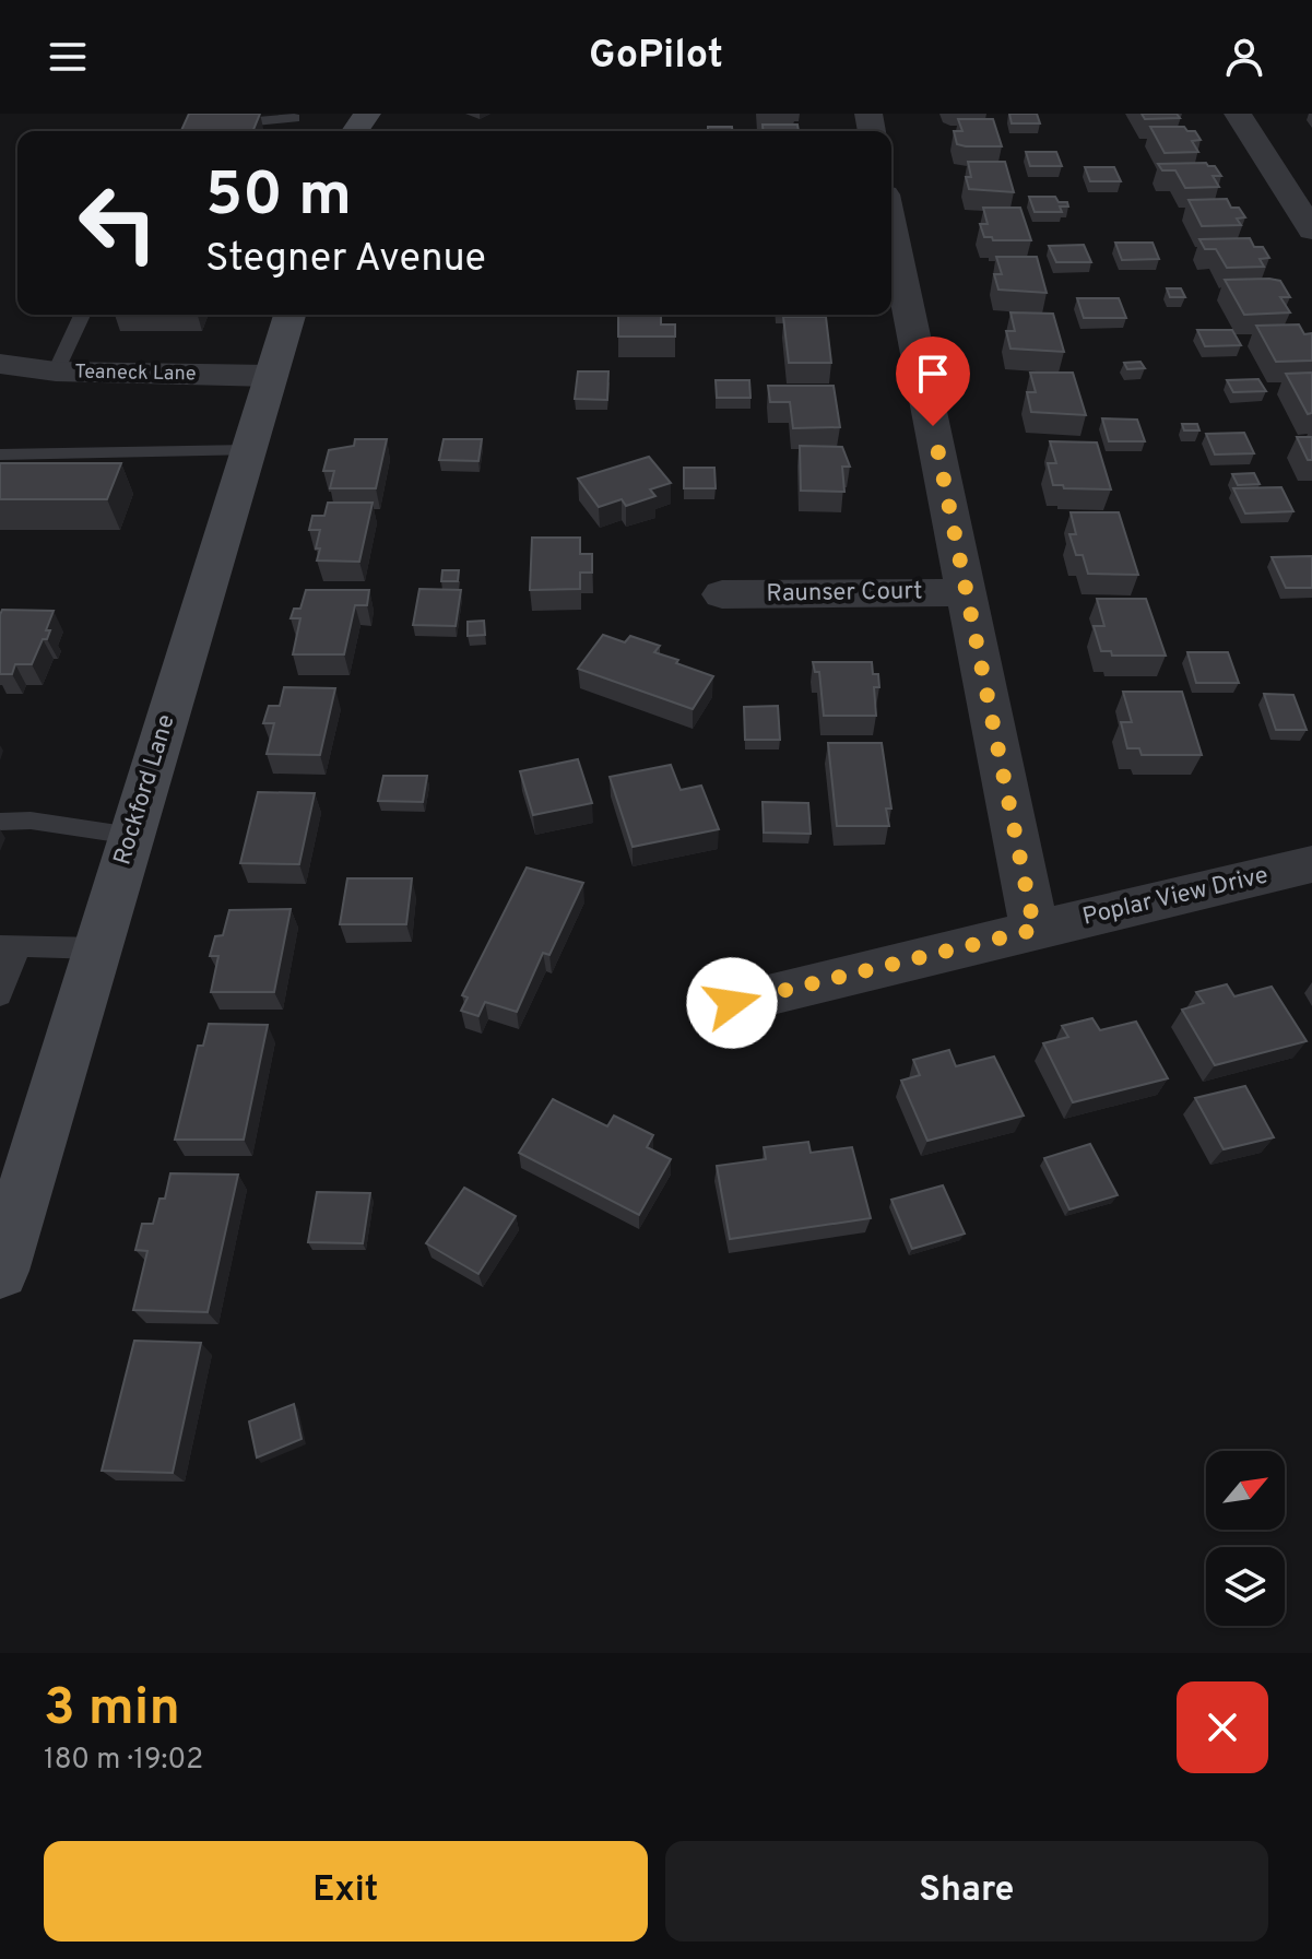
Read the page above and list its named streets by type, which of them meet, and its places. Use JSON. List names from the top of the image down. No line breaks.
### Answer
{"streets":{"main road":["Rockford Lane"],"street":["Teaneck Lane","Raunser Court","Poplar View Drive"]},"crossings":[["Teaneck Lane","Rockford Lane"]],"north":"top right","page":{"header":"GoPilot","turn":["50 m","Stegner Avenue"],"heading":["3 min","180 m · 19:02"],"buttons":["Exit","Share"]}}
